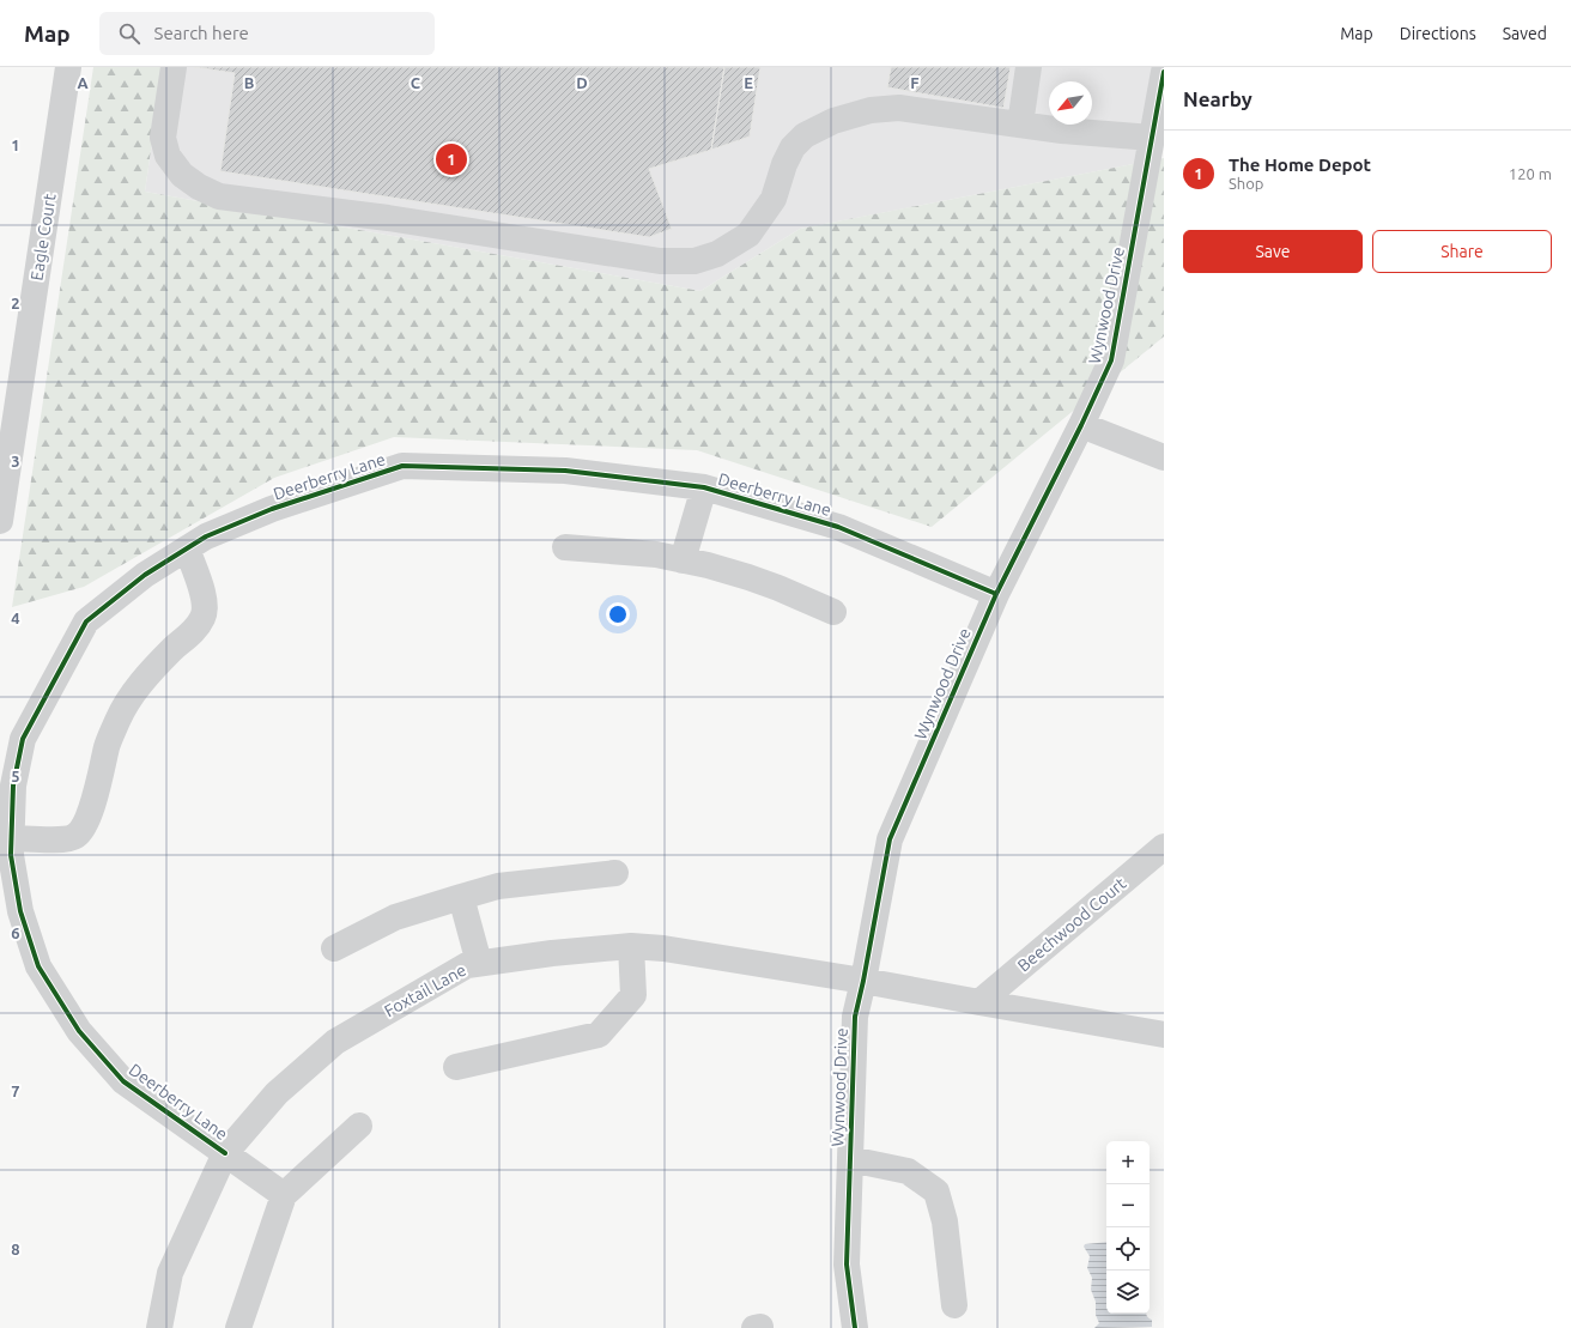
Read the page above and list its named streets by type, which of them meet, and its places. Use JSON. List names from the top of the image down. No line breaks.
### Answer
{"streets":{"street":["Eagle Court","Wynwood Drive","Deerberry Lane","Beechwood Court","Foxtail Lane"]},"crossings":[["Wynwood Drive","Deerberry Lane"],["Wynwood Drive","Foxtail Lane"],["Deerberry Lane","Foxtail Lane"]],"north":"bottom left","page":{"header":"Map","search":"Search here","nav":["Map","Directions","Saved"],"heading":"Nearby","list":[{"mark":"1","name":"The Home Depot","note":"Shop","value":"120 m"}],"pins":"1","buttons":["Save","Share"],"map_buttons":["+","−"]},"grid":{"columns":["A","B","C","D","E","F"],"rows":["1","2","3","4","5","6","7","8"]}}
